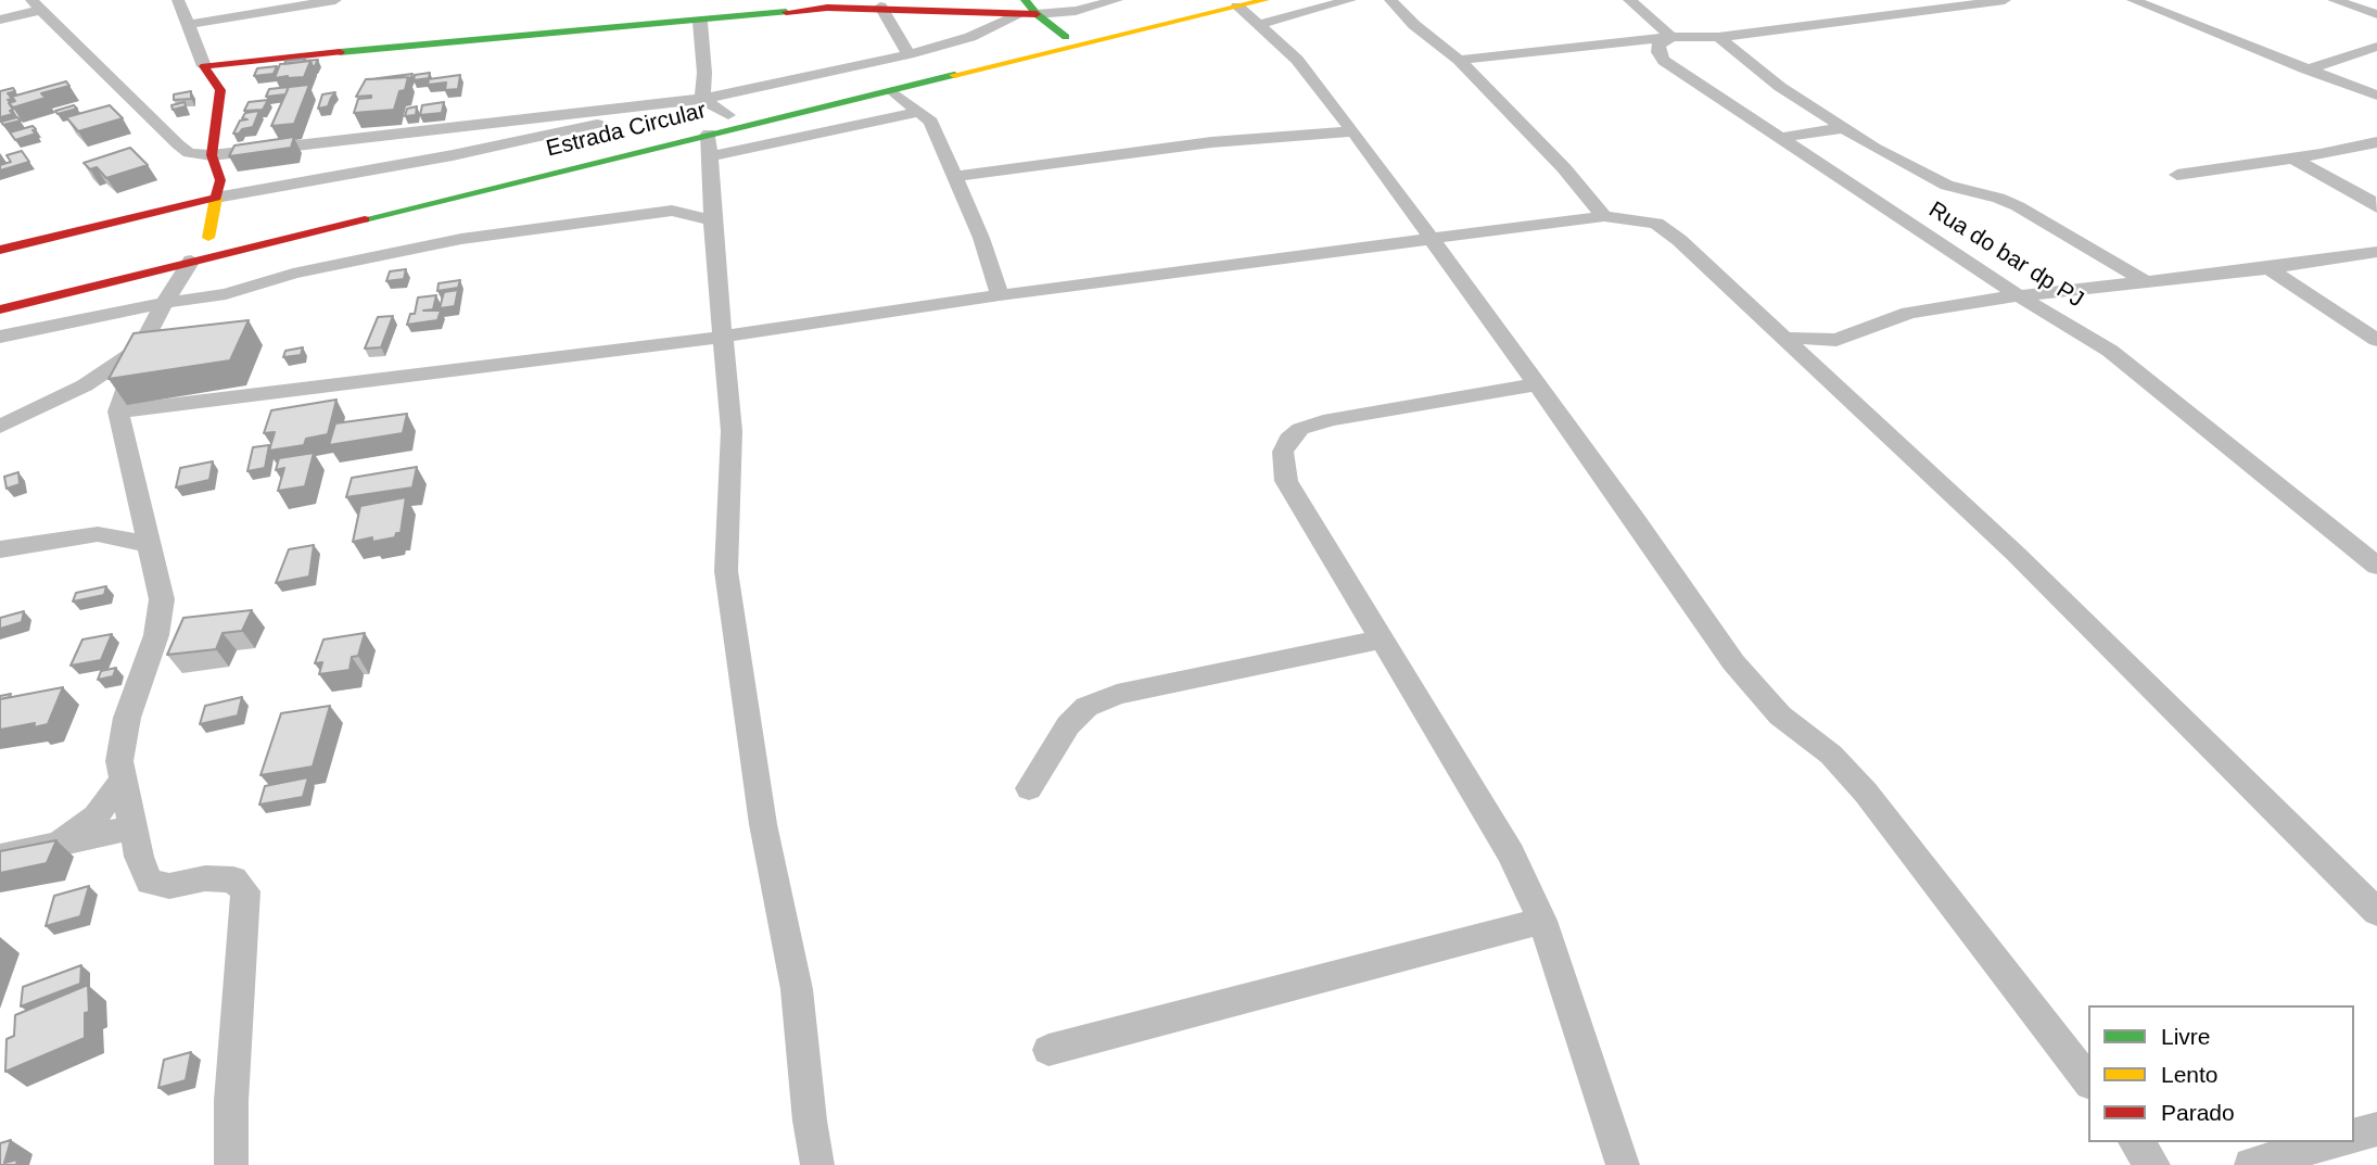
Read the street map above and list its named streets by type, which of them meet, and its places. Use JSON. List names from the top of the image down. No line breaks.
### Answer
{"streets":{"main road":["Estrada Circular"],"street":["Rua do bar dp PJ"]},"legend":["Livre","Lento","Parado"]}
